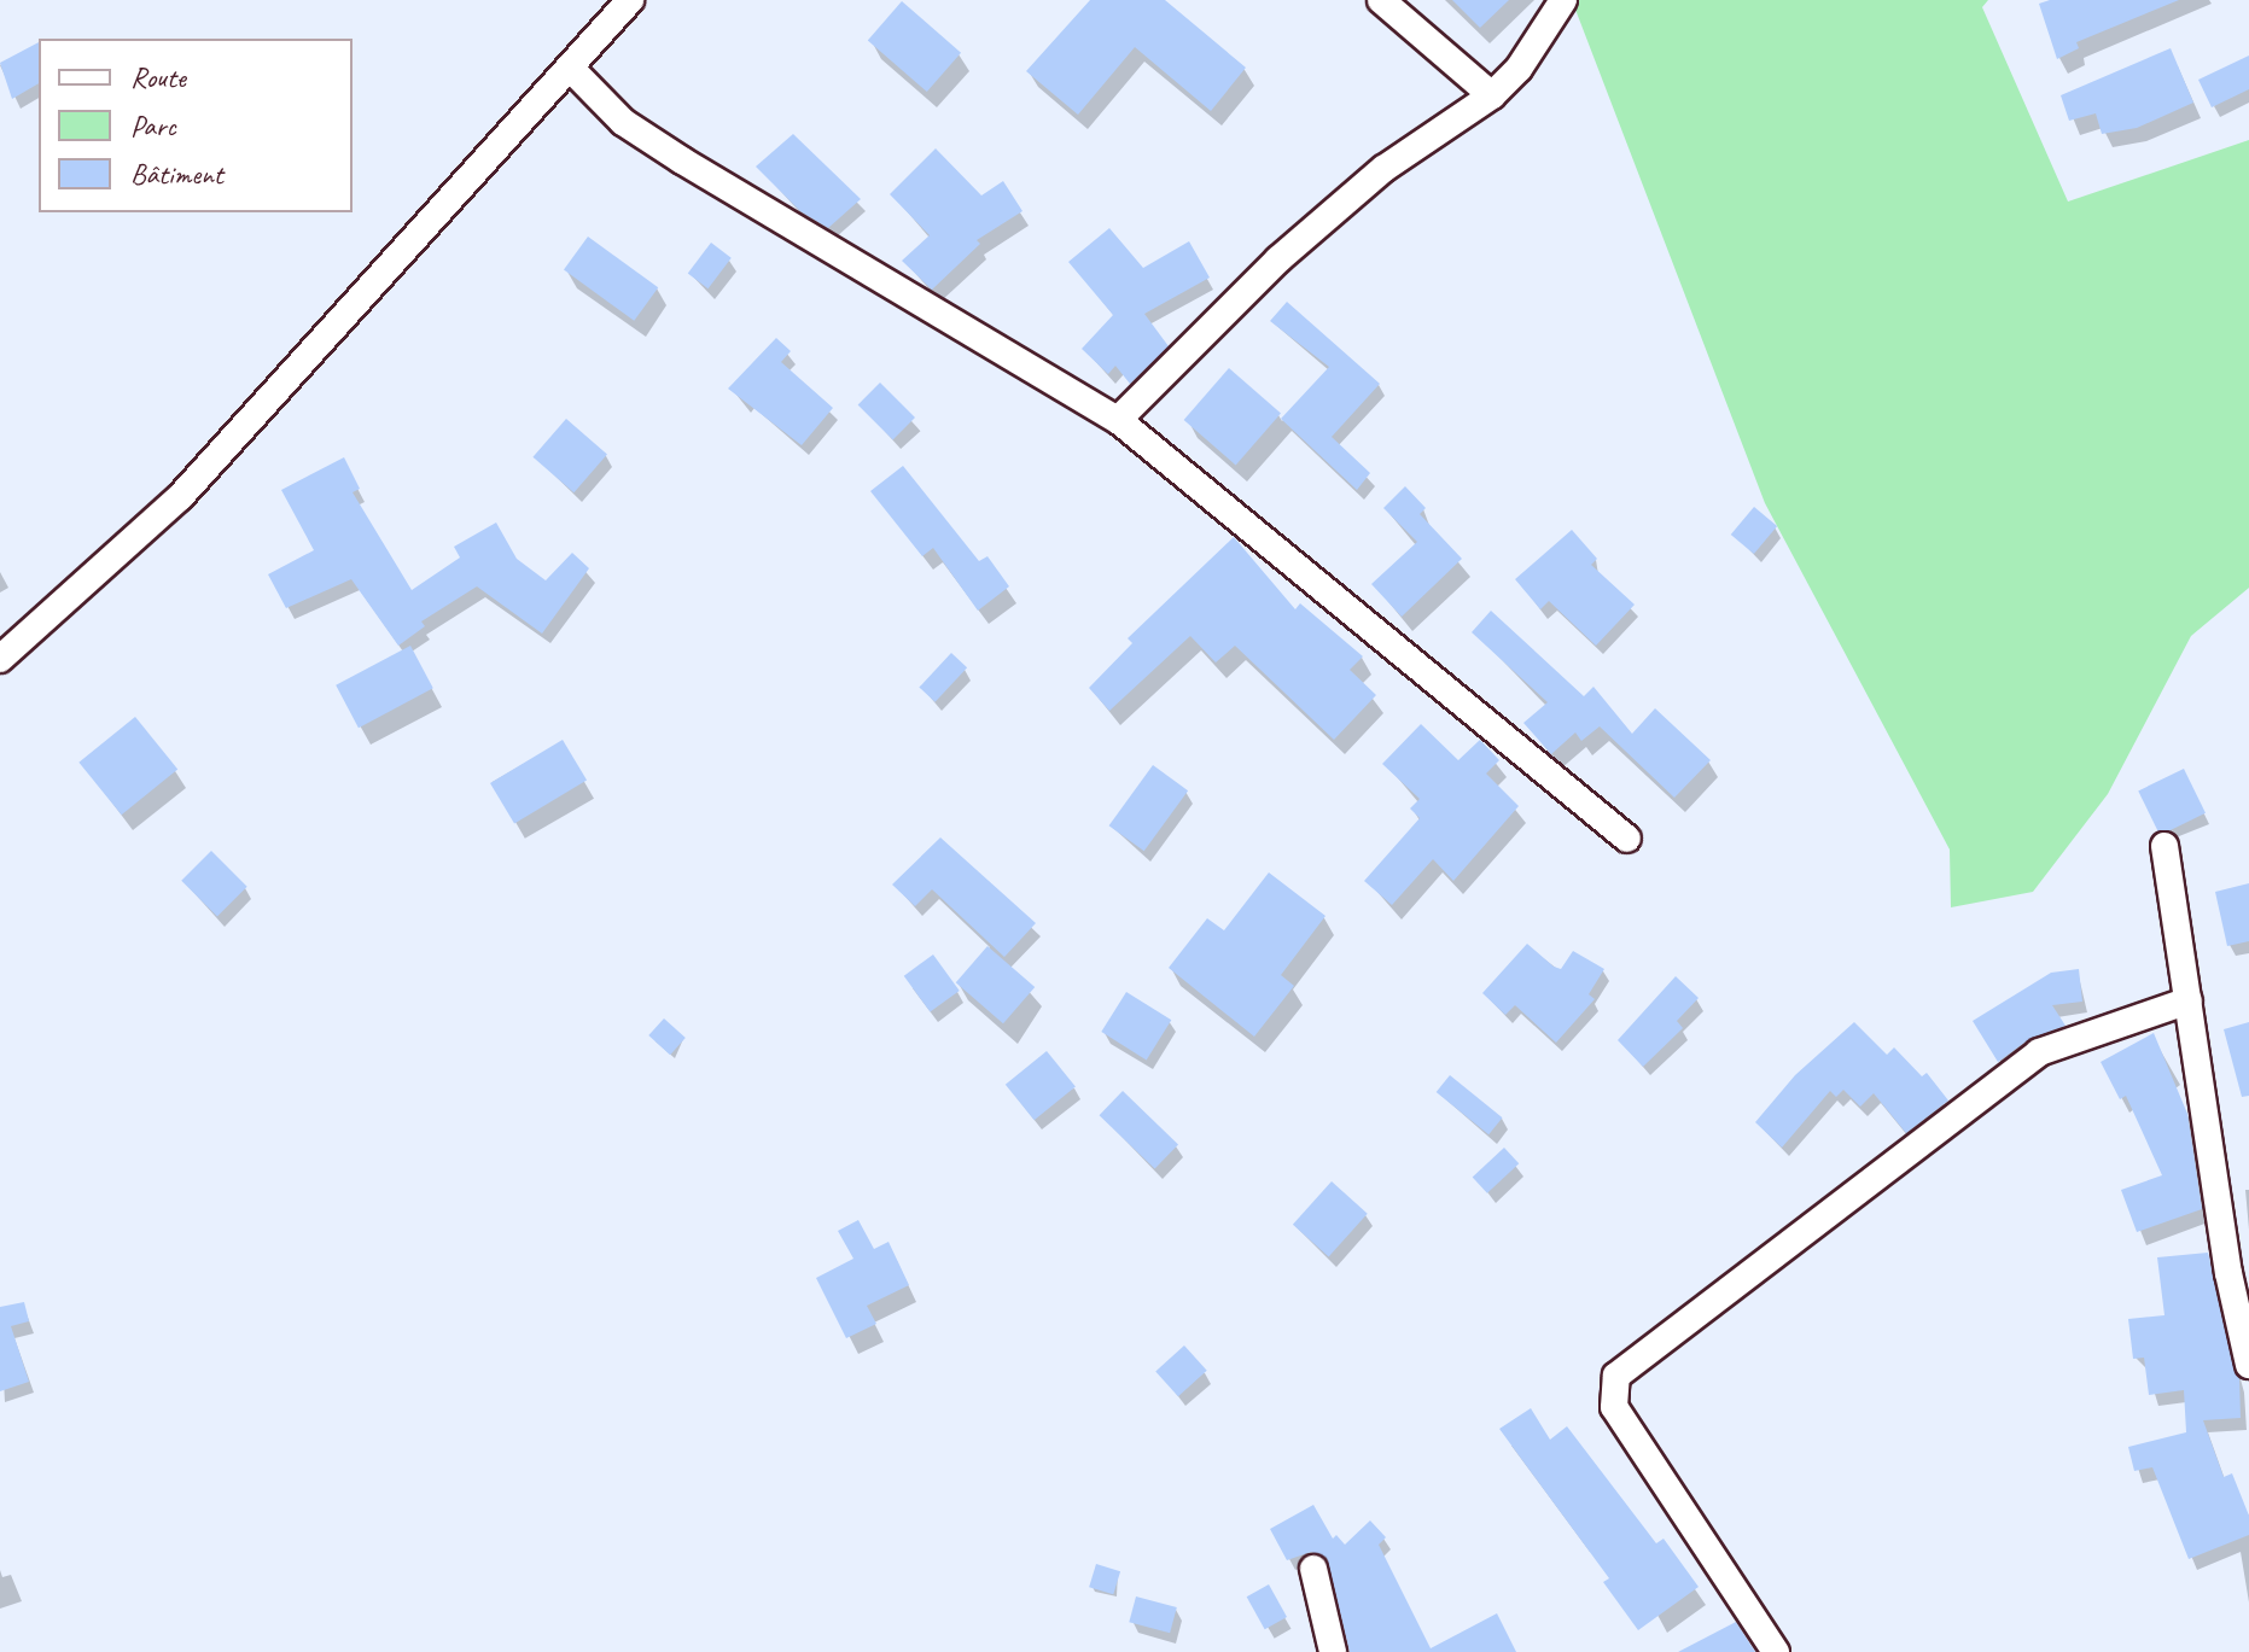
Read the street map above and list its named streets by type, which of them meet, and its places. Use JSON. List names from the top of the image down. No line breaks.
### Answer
{"legend":["Route","Parc","Bâtiment"]}
